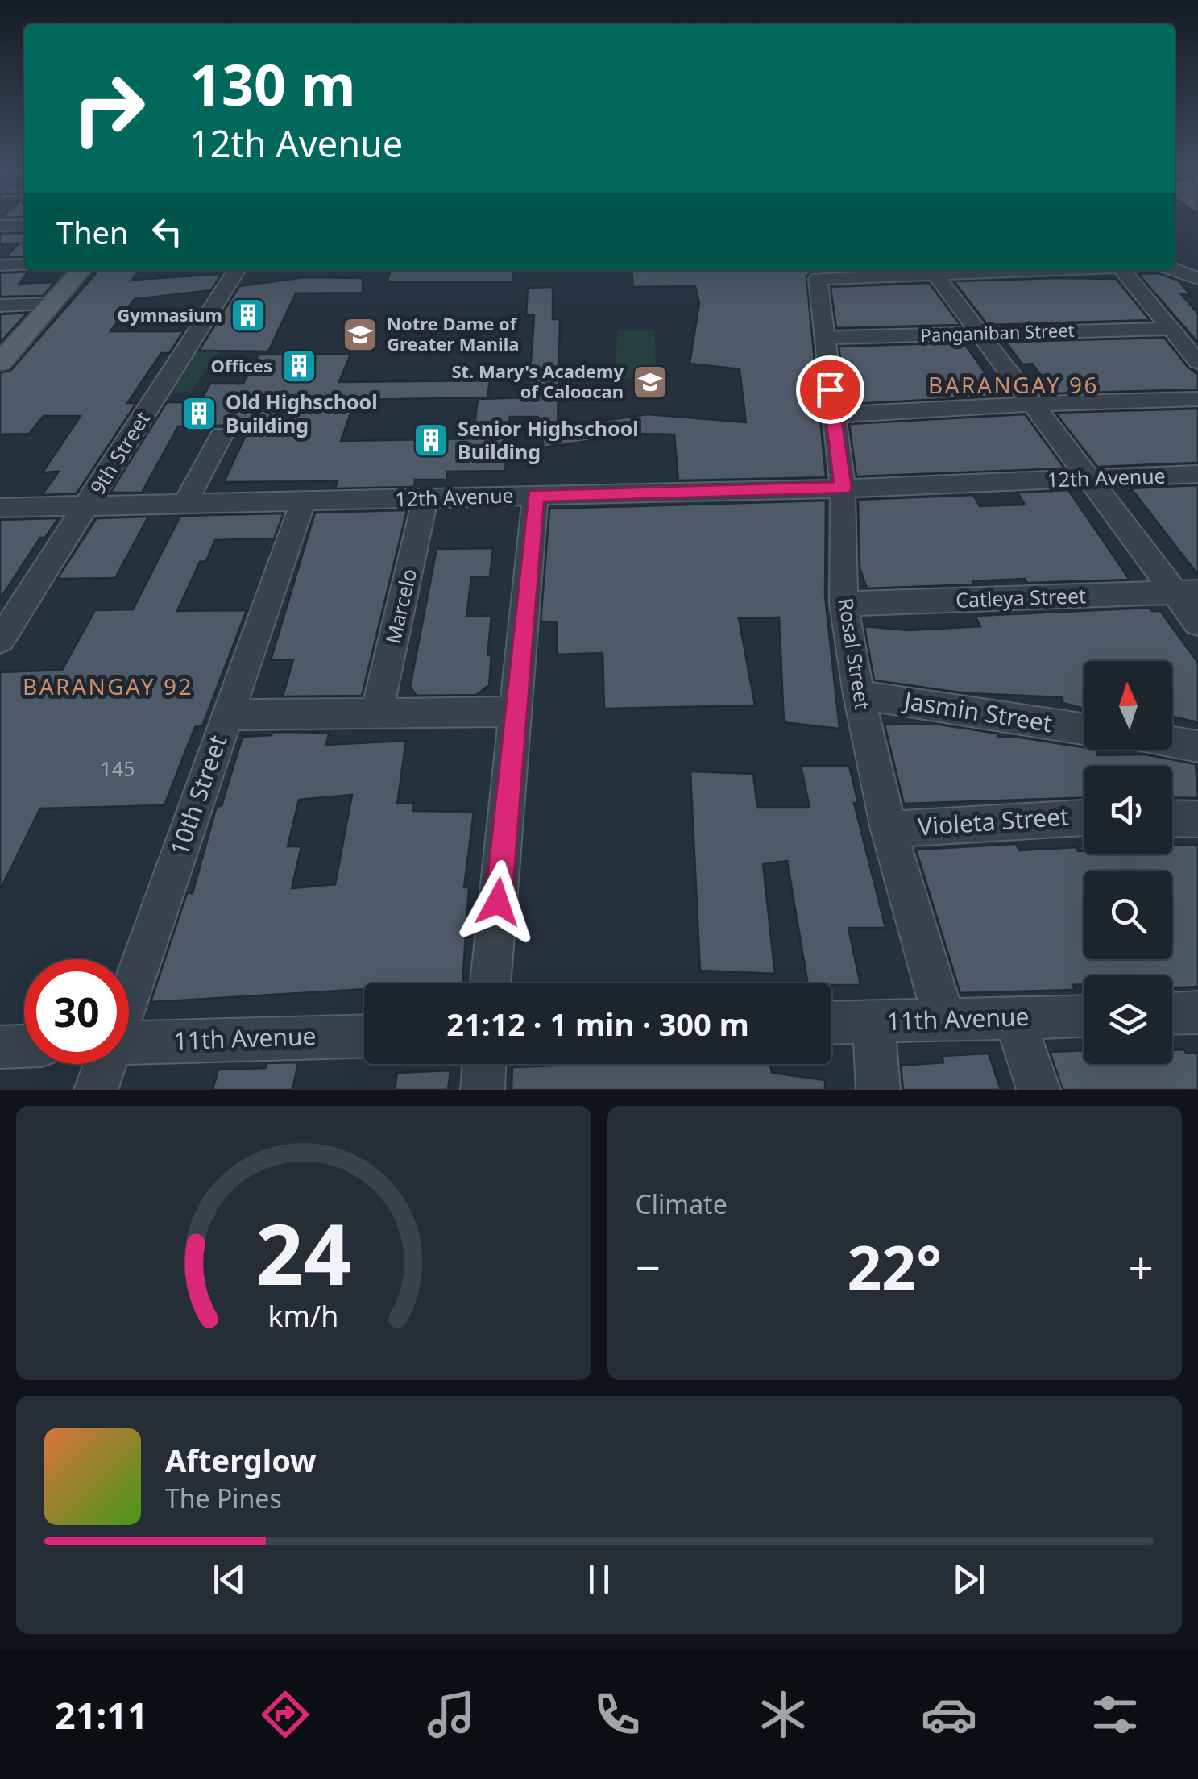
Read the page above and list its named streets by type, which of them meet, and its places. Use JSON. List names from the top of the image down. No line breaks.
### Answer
{"streets":{"street":["Panganiban Street","9th Street","12th Avenue","Catleya Street","Marcelo","Rosal Street","Jasmin Street","10th Street","Violeta Street","11th Avenue"]},"crossings":[["Panganiban Street","Rosal Street"],["9th Street","12th Avenue"],["12th Avenue","Marcelo"],["12th Avenue","Rosal Street"],["12th Avenue","10th Street"],["Catleya Street","Rosal Street"],["Rosal Street","Jasmin Street"],["Rosal Street","Violeta Street"],["Rosal Street","11th Avenue"]],"districts":["BARANGAY 96","BARANGAY 92"],"places":{"building":["Gymnasium","Offices","Old Highschool Building","Senior Highschool Building"],"school or university":["Notre Dame of Greater Manila","St. Mary's Academy of Caloocan"]},"house_numbers":["145"],"north":"top","page":{"turn":["130 m","12th Avenue"],"then":"Then","limit":"30","trip":"21:12 · 1 min · 300 m","tile":"Climate","heat":["−","22°","+"],"song":["Afterglow","The Pines"],"tabs":"21:11","gauge":["24","km/h"]}}
